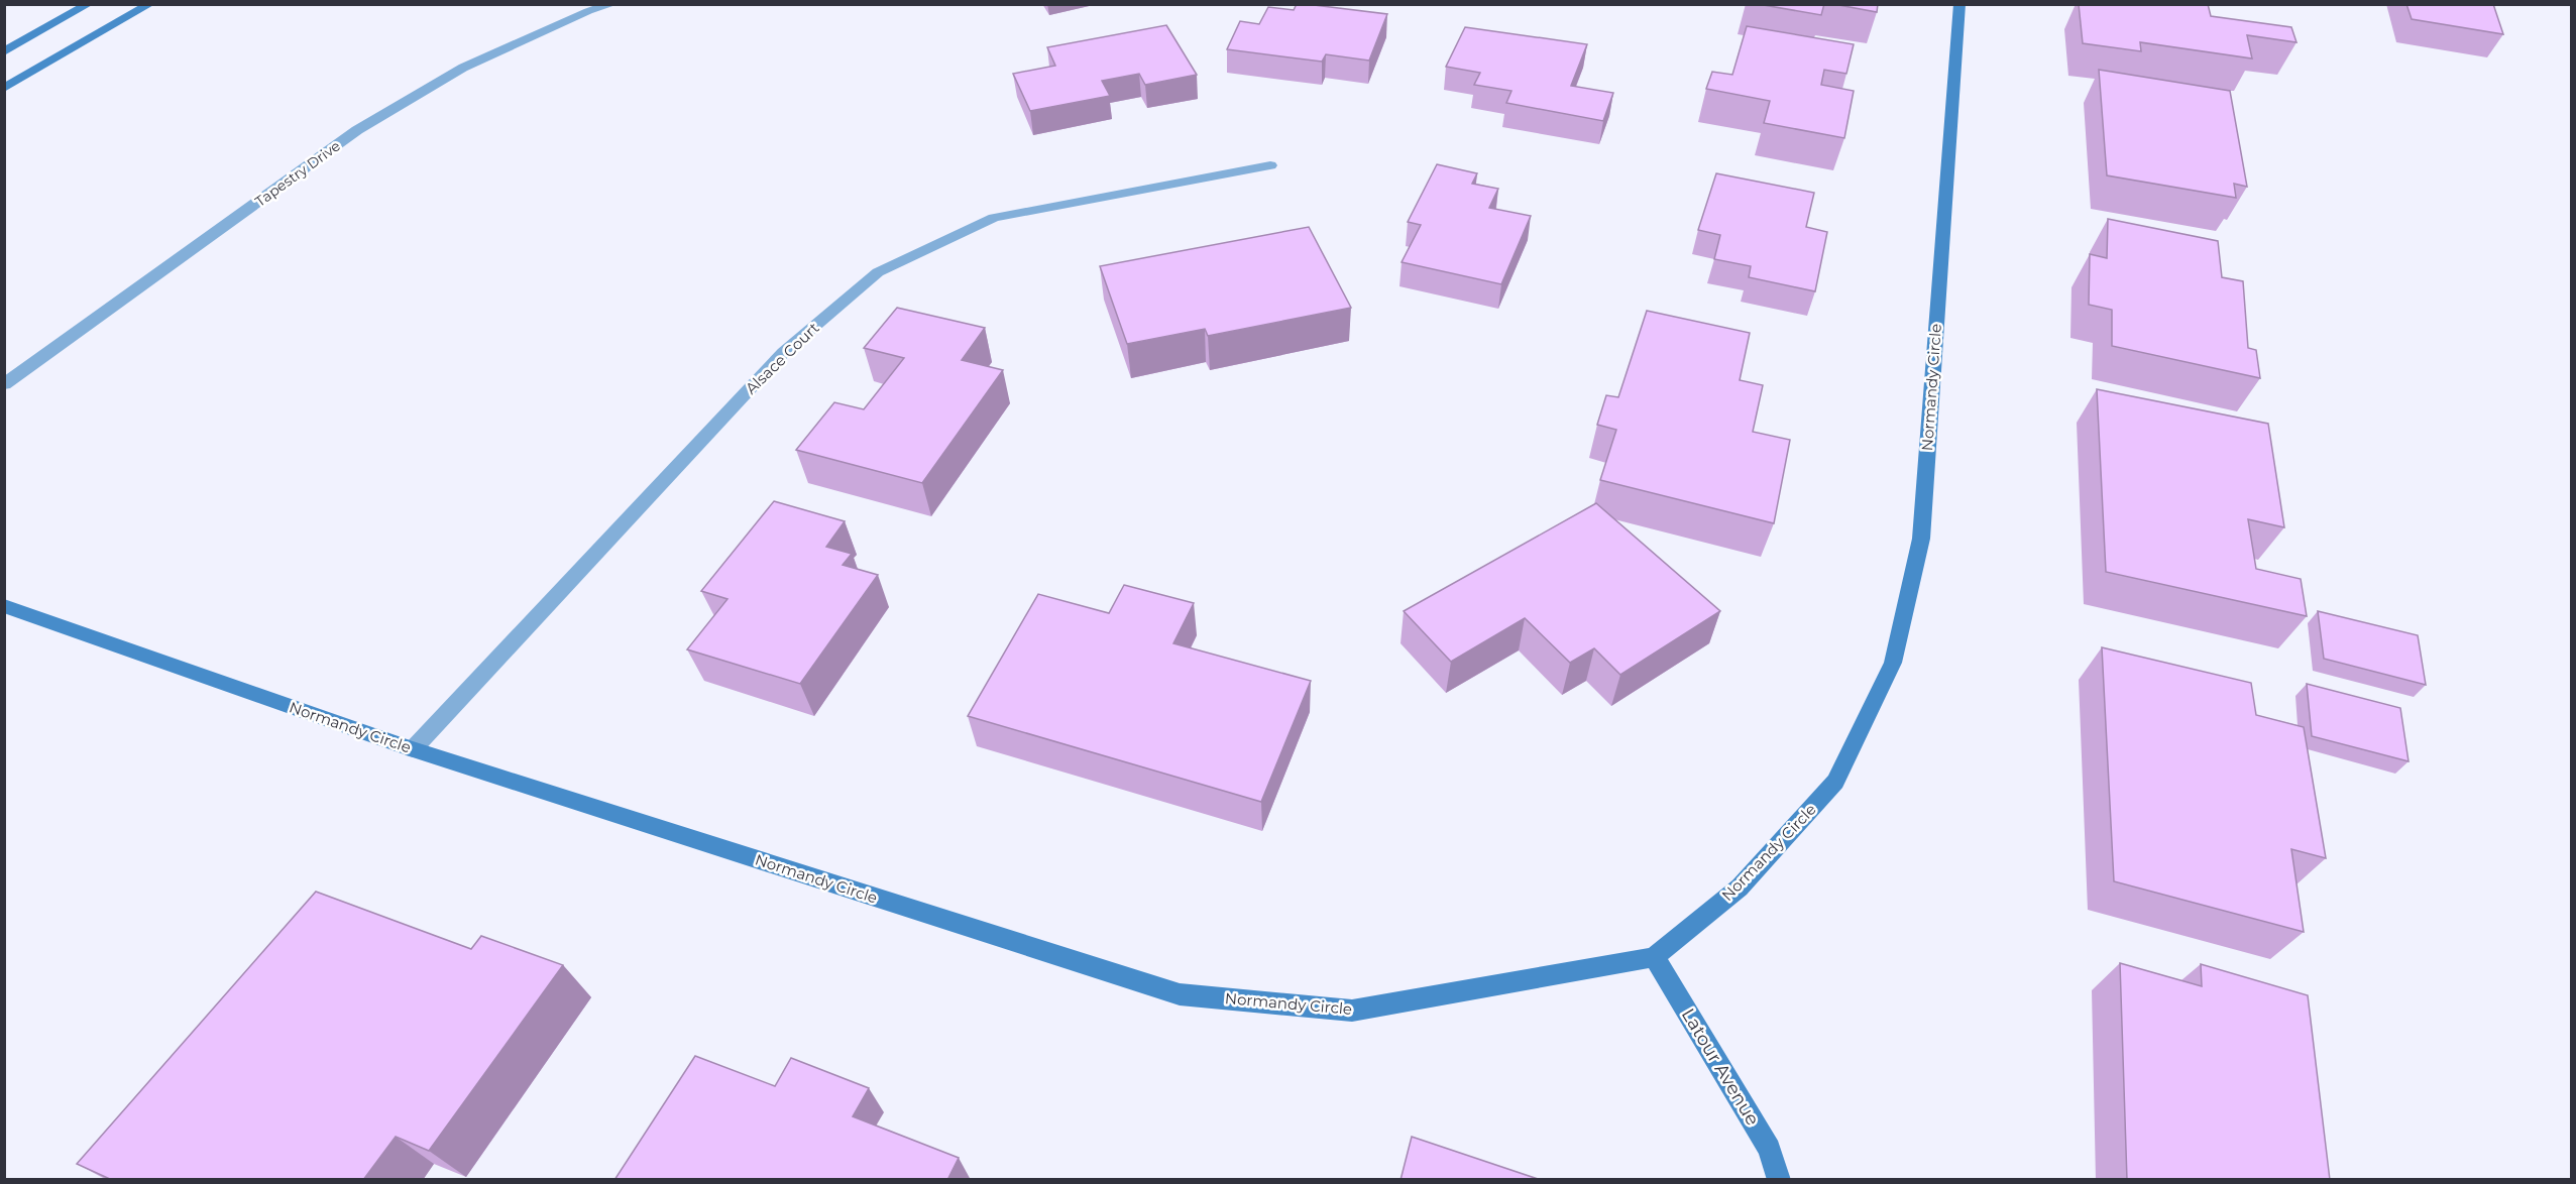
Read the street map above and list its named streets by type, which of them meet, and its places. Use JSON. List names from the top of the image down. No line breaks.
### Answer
{"streets":{"street":["Tapestry Drive","Alsace Court","Normandy Circle","Latour Avenue"]},"crossings":[["Alsace Court","Normandy Circle"],["Normandy Circle","Latour Avenue"]]}
